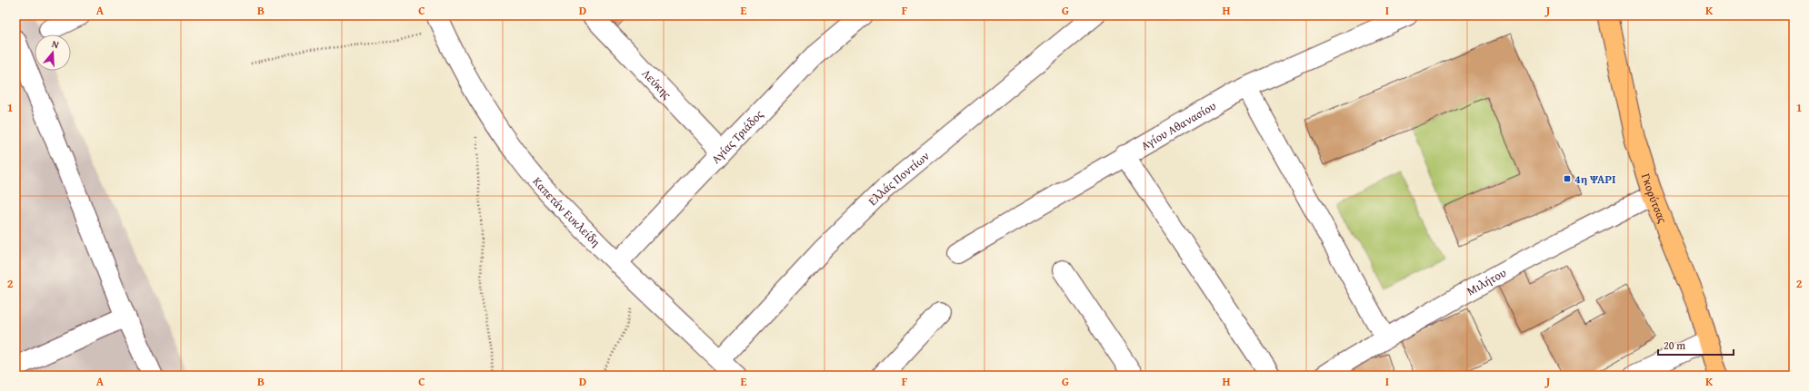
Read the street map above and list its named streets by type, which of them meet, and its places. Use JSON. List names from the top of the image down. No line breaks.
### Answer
{"streets":{"main road":["Γκορύτσας"],"street":["Λεύκης","Αγίου Αθανασίου","Αγίας Τριάδος","Ελλάς Ποντίων","Καπετάν Ευκλείδη","Μιλήτου"]},"crossings":[["Λεύκης","Αγίας Τριάδος"],["Αγίας Τριάδος","Καπετάν Ευκλείδη"],["Ελλάς Ποντίων","Καπετάν Ευκλείδη"],["Γκορύτσας","Μιλήτου"]],"places":{"transit":["4η ΨΑΡΙ"]},"scale_bar":"20 m","north":"top","grid":{"columns":["A","B","C","D","E","F","G","H","I","J","K"],"rows":["1","2"]}}
